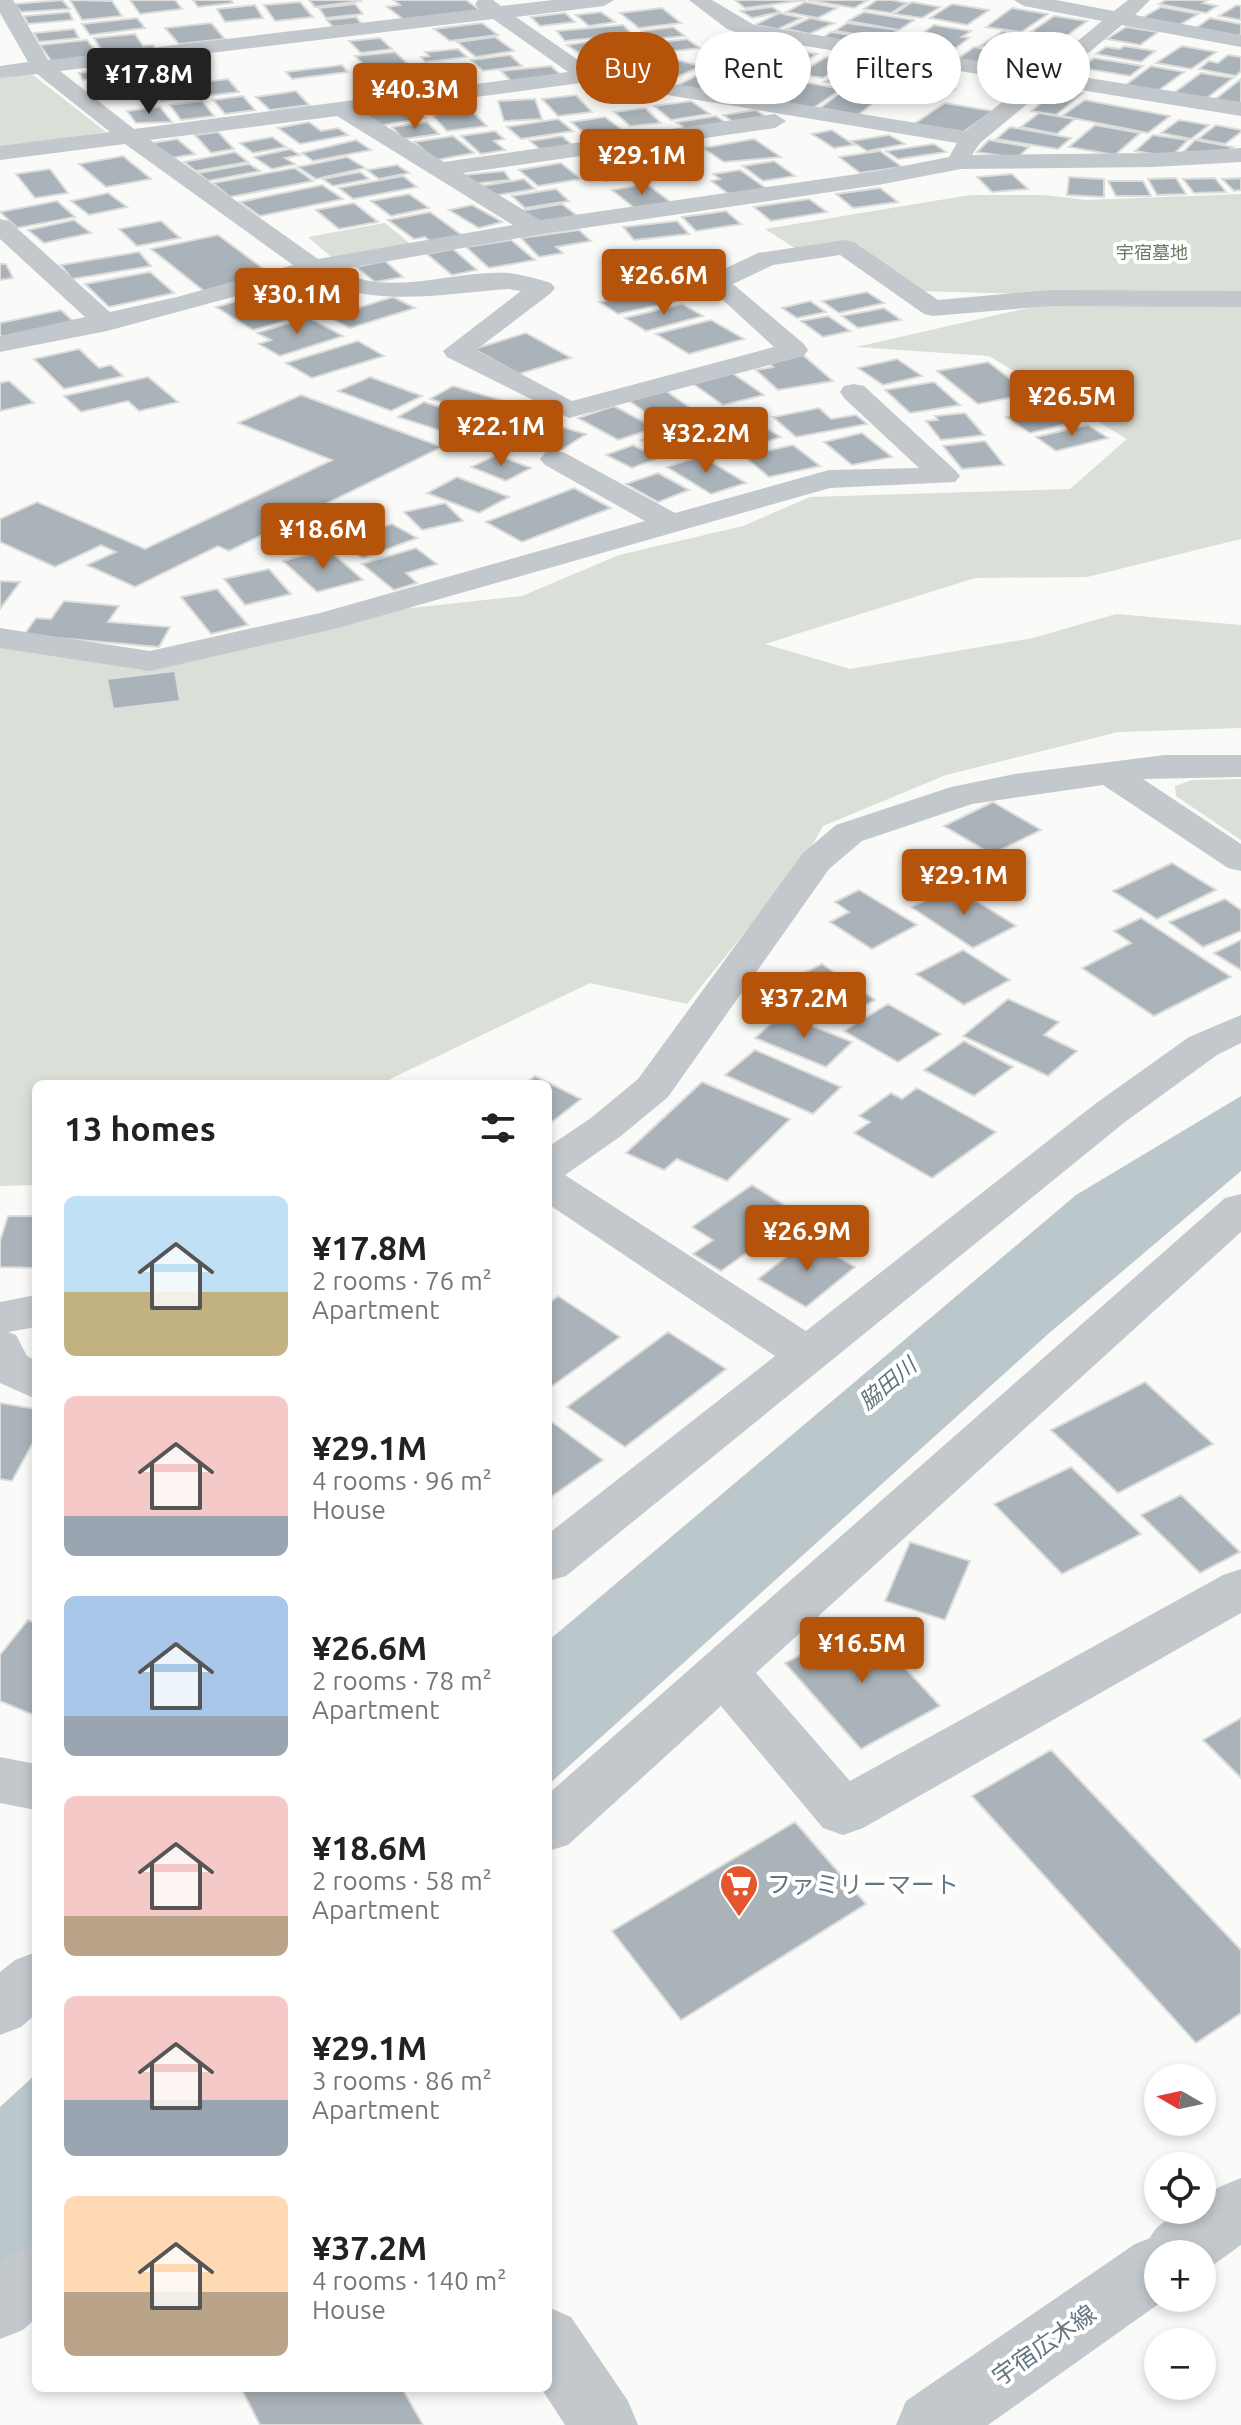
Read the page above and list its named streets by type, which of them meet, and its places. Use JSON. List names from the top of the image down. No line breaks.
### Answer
{"streets":{"street":["宇宿広木線"]},"water":["脇田川"],"parks":["宇宿墓地"],"places":{"supermarket":["ファミリーマート"]},"north":"left","page":{"chip":["Buy","Rent","Filters","New"],"price":["¥17.8M","¥40.3M","¥29.1M","¥26.6M","¥30.1M","¥26.5M","¥22.1M","¥32.2M","¥18.6M","¥29.1M","¥37.2M","¥26.9M","¥16.5M"],"heading":"13 homes","list":[{"name":"¥17.8M","note":"2 rooms · 76 m² · Apartment"},{"name":"¥29.1M","note":"4 rooms · 96 m² · House"},{"name":"¥26.6M","note":"2 rooms · 78 m² · Apartment"},{"name":"¥18.6M","note":"2 rooms · 58 m² · Apartment"},{"name":"¥29.1M","note":"3 rooms · 86 m² · Apartment"},{"name":"¥37.2M","note":"4 rooms · 140 m² · House"}],"map_buttons":["+","−"]}}
